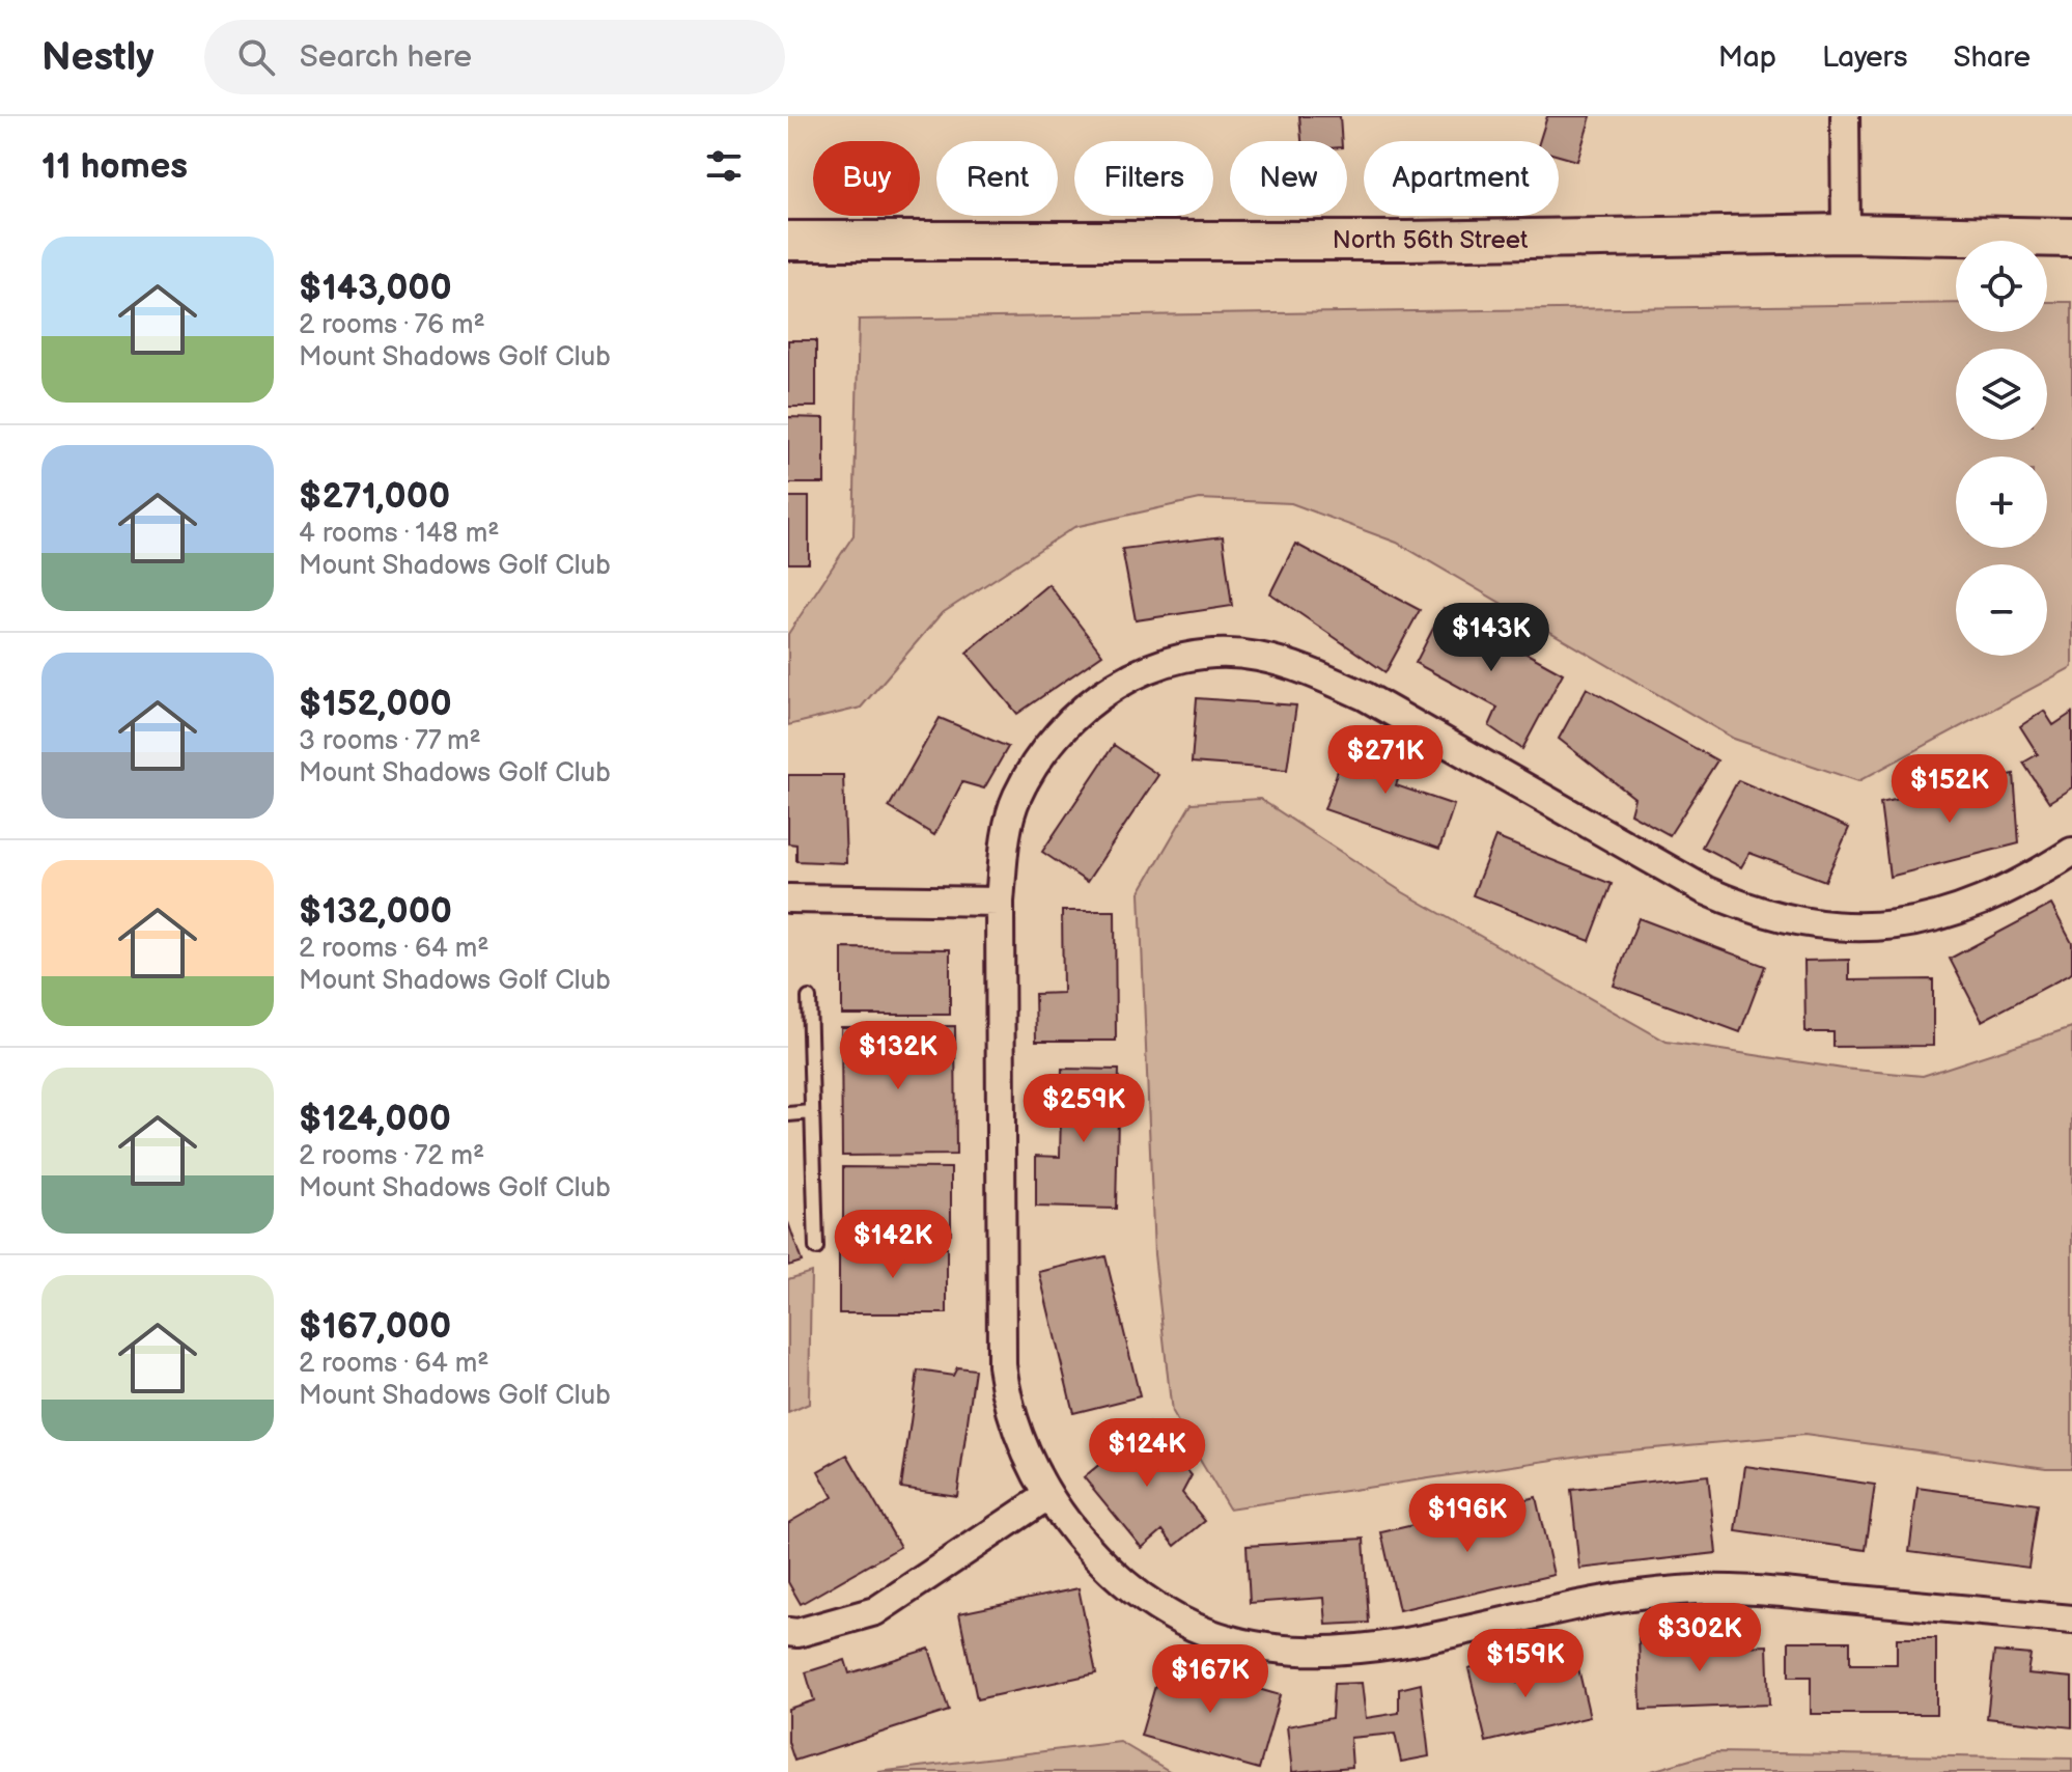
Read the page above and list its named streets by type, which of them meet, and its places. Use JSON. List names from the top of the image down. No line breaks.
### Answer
{"streets":{"street":["North 56th Street"]},"page":{"header":"Nestly","search":"Search here","nav":["Map","Layers","Share"],"heading":"11 homes","chip":["Buy","Rent","Filters","New","Apartment"],"list":[{"name":"$143,000","note":"2 rooms · 76 m² · Mount Shadows Golf Club"},{"name":"$271,000","note":"4 rooms · 148 m² · Mount Shadows Golf Club"},{"name":"$152,000","note":"3 rooms · 77 m² · Mount Shadows Golf Club"},{"name":"$132,000","note":"2 rooms · 64 m² · Mount Shadows Golf Club"},{"name":"$124,000","note":"2 rooms · 72 m² · Mount Shadows Golf Club"},{"name":"$167,000","note":"2 rooms · 64 m² · Mount Shadows Golf Club"}],"map_buttons":["+","−"],"price":["$143K","$271K","$152K","$132K","$259K","$142K","$124K","$196K","$302K","$159K","$167K"]}}
